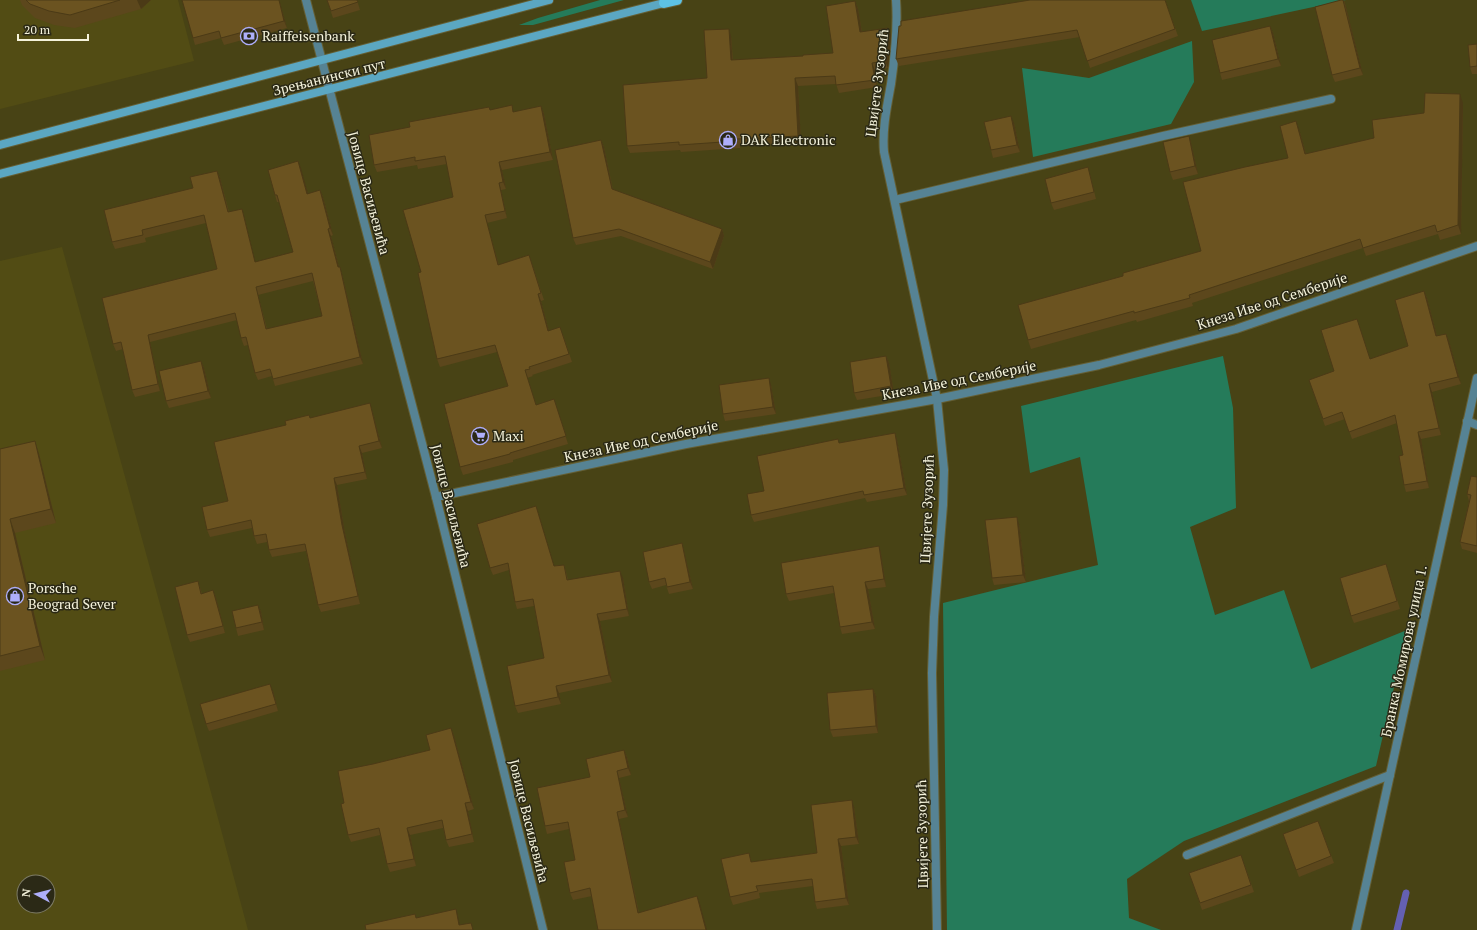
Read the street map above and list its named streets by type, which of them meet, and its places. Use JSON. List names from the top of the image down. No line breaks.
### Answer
{"streets":{"main road":["Зрењанински пут"],"street":["Цвијете Зузорић","Јовице Васиљевића","Кнеза Иве од Семберије","Бранка Момирова улица 1."]},"crossings":[["Зрењанински пут","Јовице Васиљевића"],["Цвијете Зузорић","Кнеза Иве од Семберије"],["Јовице Васиљевића","Кнеза Иве од Семберије"]],"places":{"bank":["Raiffeisenbank"],"shop":["DAK Electronic","Porsche Beograd Sever"],"supermarket":["Maxi"]},"scale_bar":"20 m","north":"left"}
